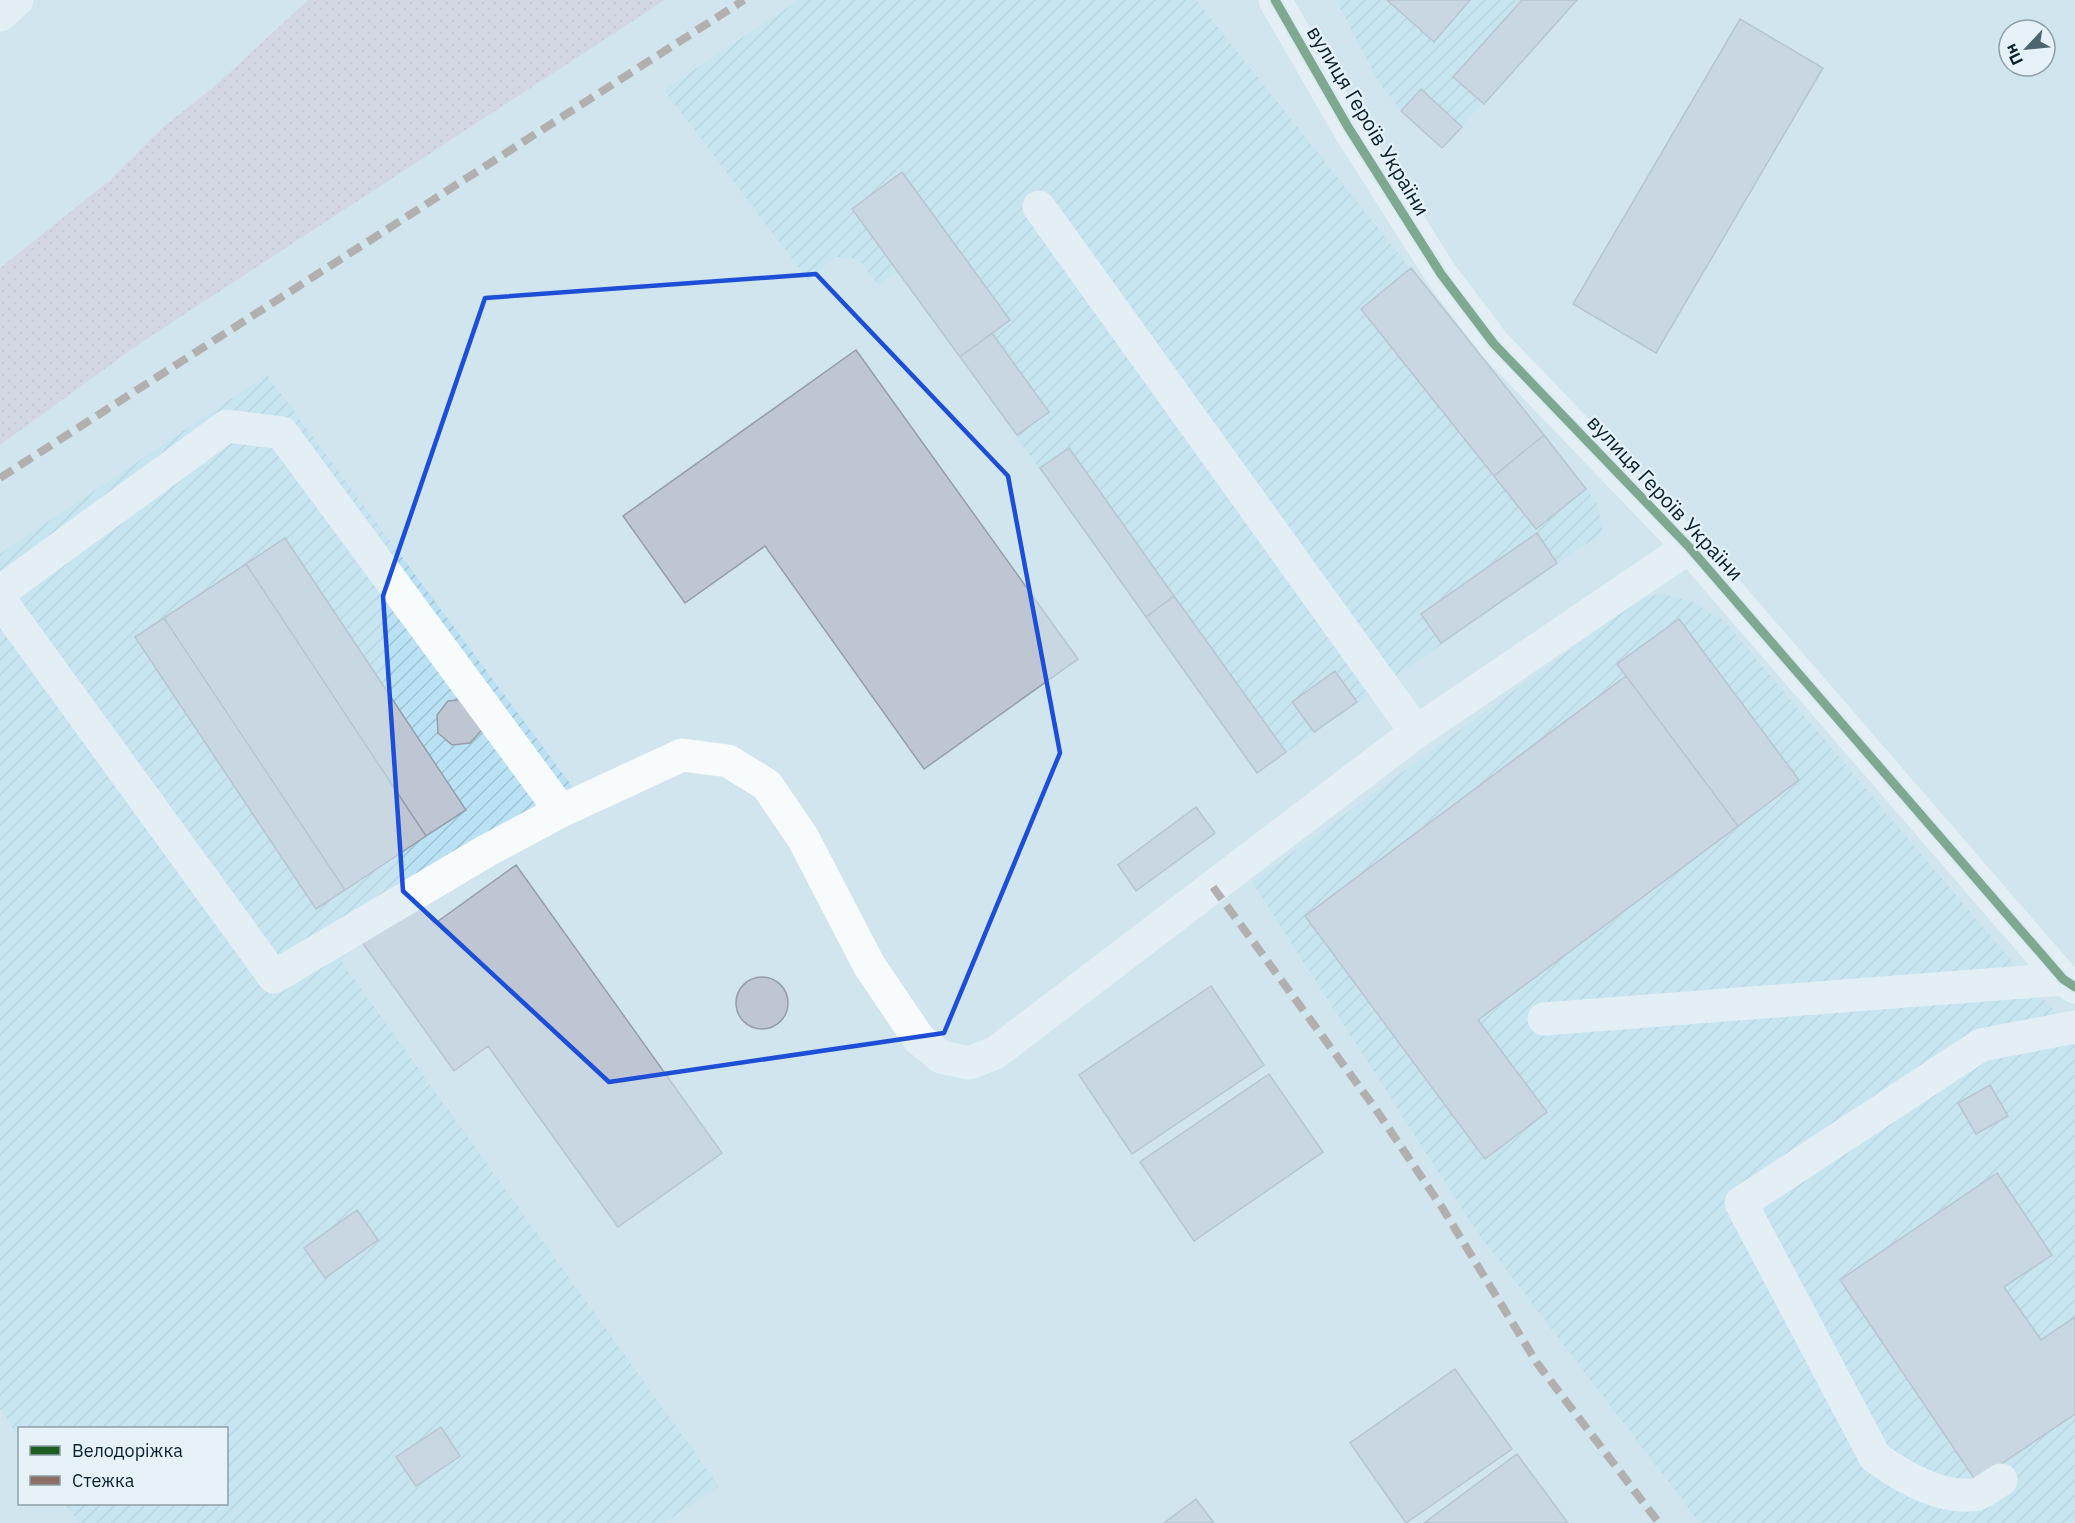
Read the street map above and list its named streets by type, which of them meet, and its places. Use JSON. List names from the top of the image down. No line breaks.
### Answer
{"streets":{"street":["вулиця Героїв України"]},"legend":["Велодоріжка","Стежка"],"north":"bottom left"}
